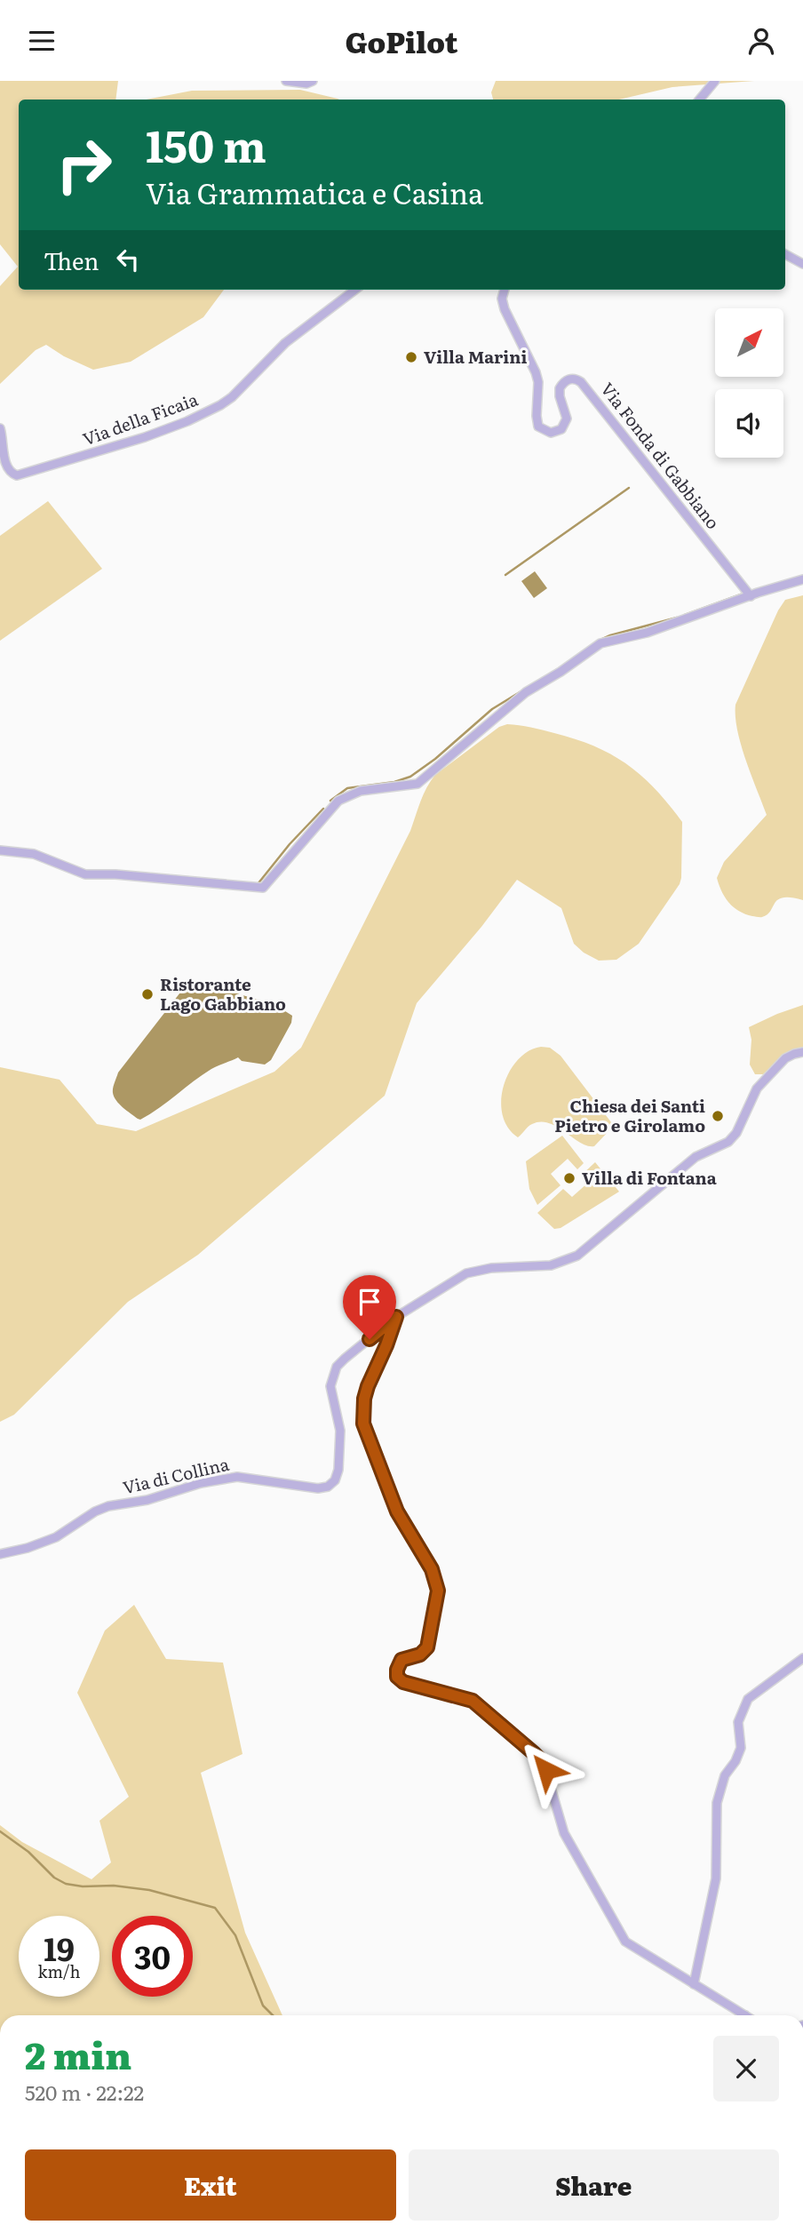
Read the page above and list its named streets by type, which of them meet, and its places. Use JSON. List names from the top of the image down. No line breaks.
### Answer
{"streets":{"street":["Via della Ficaia","Via Fonda di Gabbiano","Via di Collina"]},"places":["Villa Marini","Ristorante Lago Gabbiano","Chiesa dei Santi Pietro e Girolamo","Villa di Fontana"],"north":"top right","page":{"header":"GoPilot","turn":["150 m","Via Grammatica e Casina"],"then":"Then","speed":"19 km/h","limit":"30","heading":["2 min","520 m · 22:22"],"buttons":["Exit","Share"]}}
